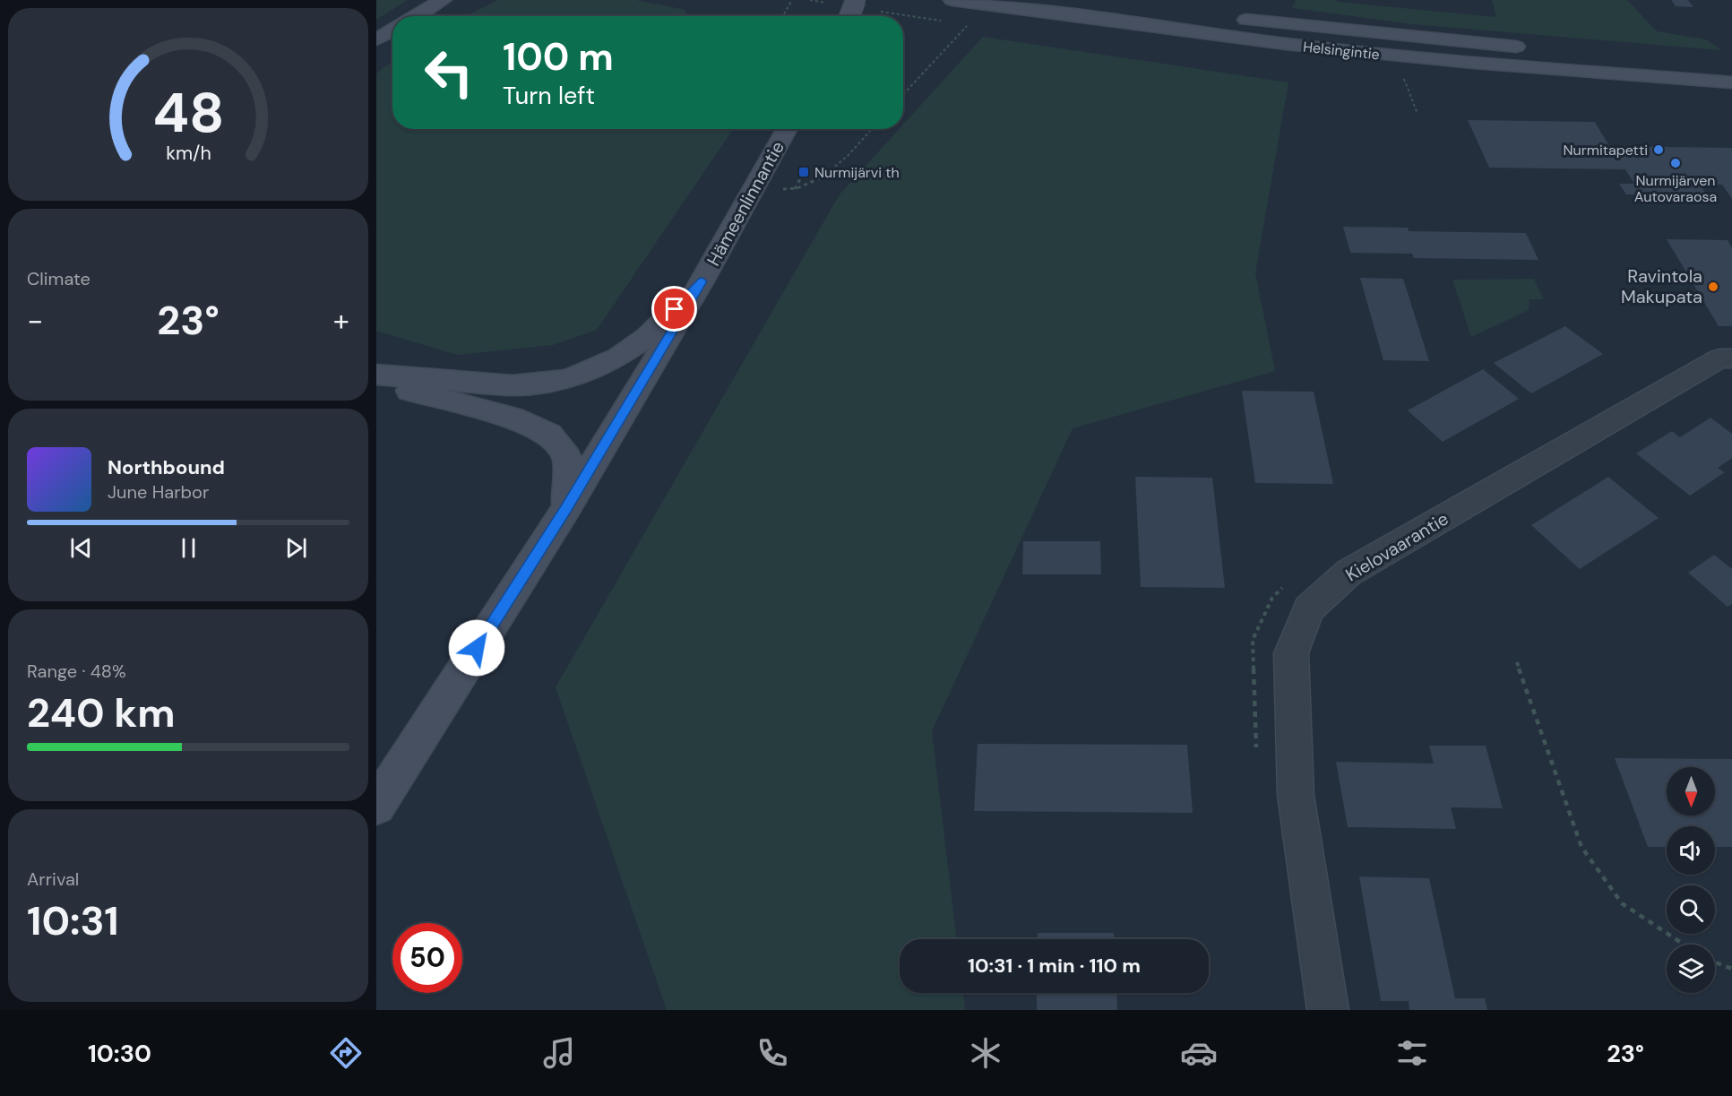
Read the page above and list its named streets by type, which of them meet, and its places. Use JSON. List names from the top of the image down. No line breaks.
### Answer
{"streets":{"main road":["Helsingintie","Hämeenlinnantie"],"street":["Kielovaarantie"]},"places":{"other":["Nurmitapetti","Nurmijärven Autovaraosa","Ravintola Makupata"],"transit":["Nurmijärvi th"]},"north":"bottom","page":{"turn":["100 m","Turn left"],"tile":["Climate",["Range · 48%","240 km"],["Arrival","10:31"]],"heat":["−","23°","+"],"song":["Northbound","June Harbor"],"limit":"50","trip":"10:31 · 1 min · 110 m","tabs":["10:30","23°"],"gauge":["48","km/h"]}}
